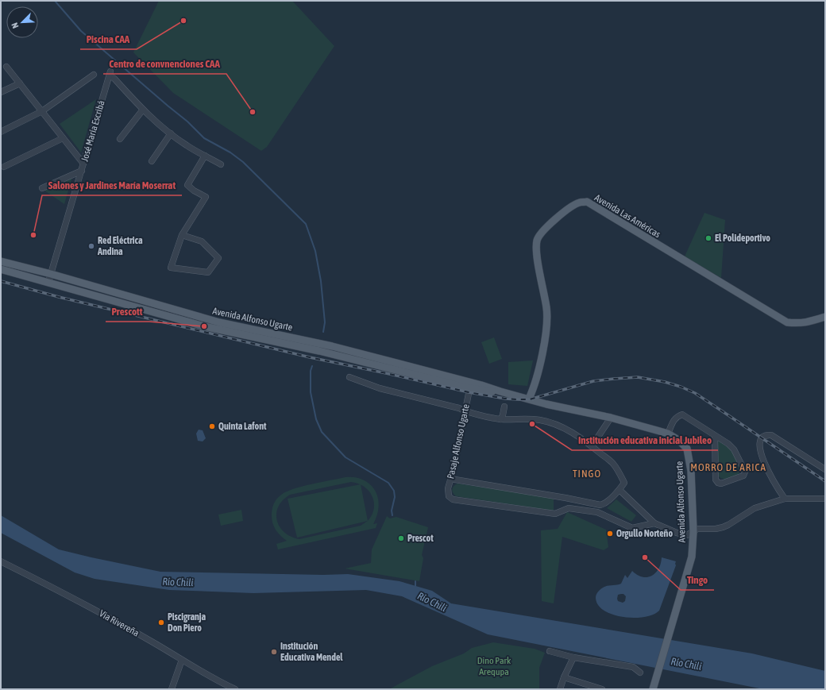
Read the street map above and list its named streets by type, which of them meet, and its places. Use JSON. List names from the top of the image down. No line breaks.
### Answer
{"streets":{"main road":["Avenida Las Américas","Avenida Alfonso Ugarte"],"street":["José María Escribá","Pasaje Alfonso Ugarte","Via Rivereña"]},"crossings":[["José María Escribá","Avenida Alfonso Ugarte"],["Avenida Las Américas","Avenida Alfonso Ugarte"],["Avenida Alfonso Ugarte","Pasaje Alfonso Ugarte"]],"districts":["MORRO DE ARICA","TINGO"],"water":["Río Chili"],"parks":["Dino Park Arequpa"],"places":["Piscina CAA","Centro de convnenciones CAA","Salones y Jardines María Moserrat","El Polideportivo","Red Eléctrica Andina","Prescott","Institución educativa inicial Jubileo","Quinta Lafont","Orgullo Norteño","Prescot","Tingo","Piscigranja Don Piero","Institución Educativa Mendel"],"north":"bottom left"}
